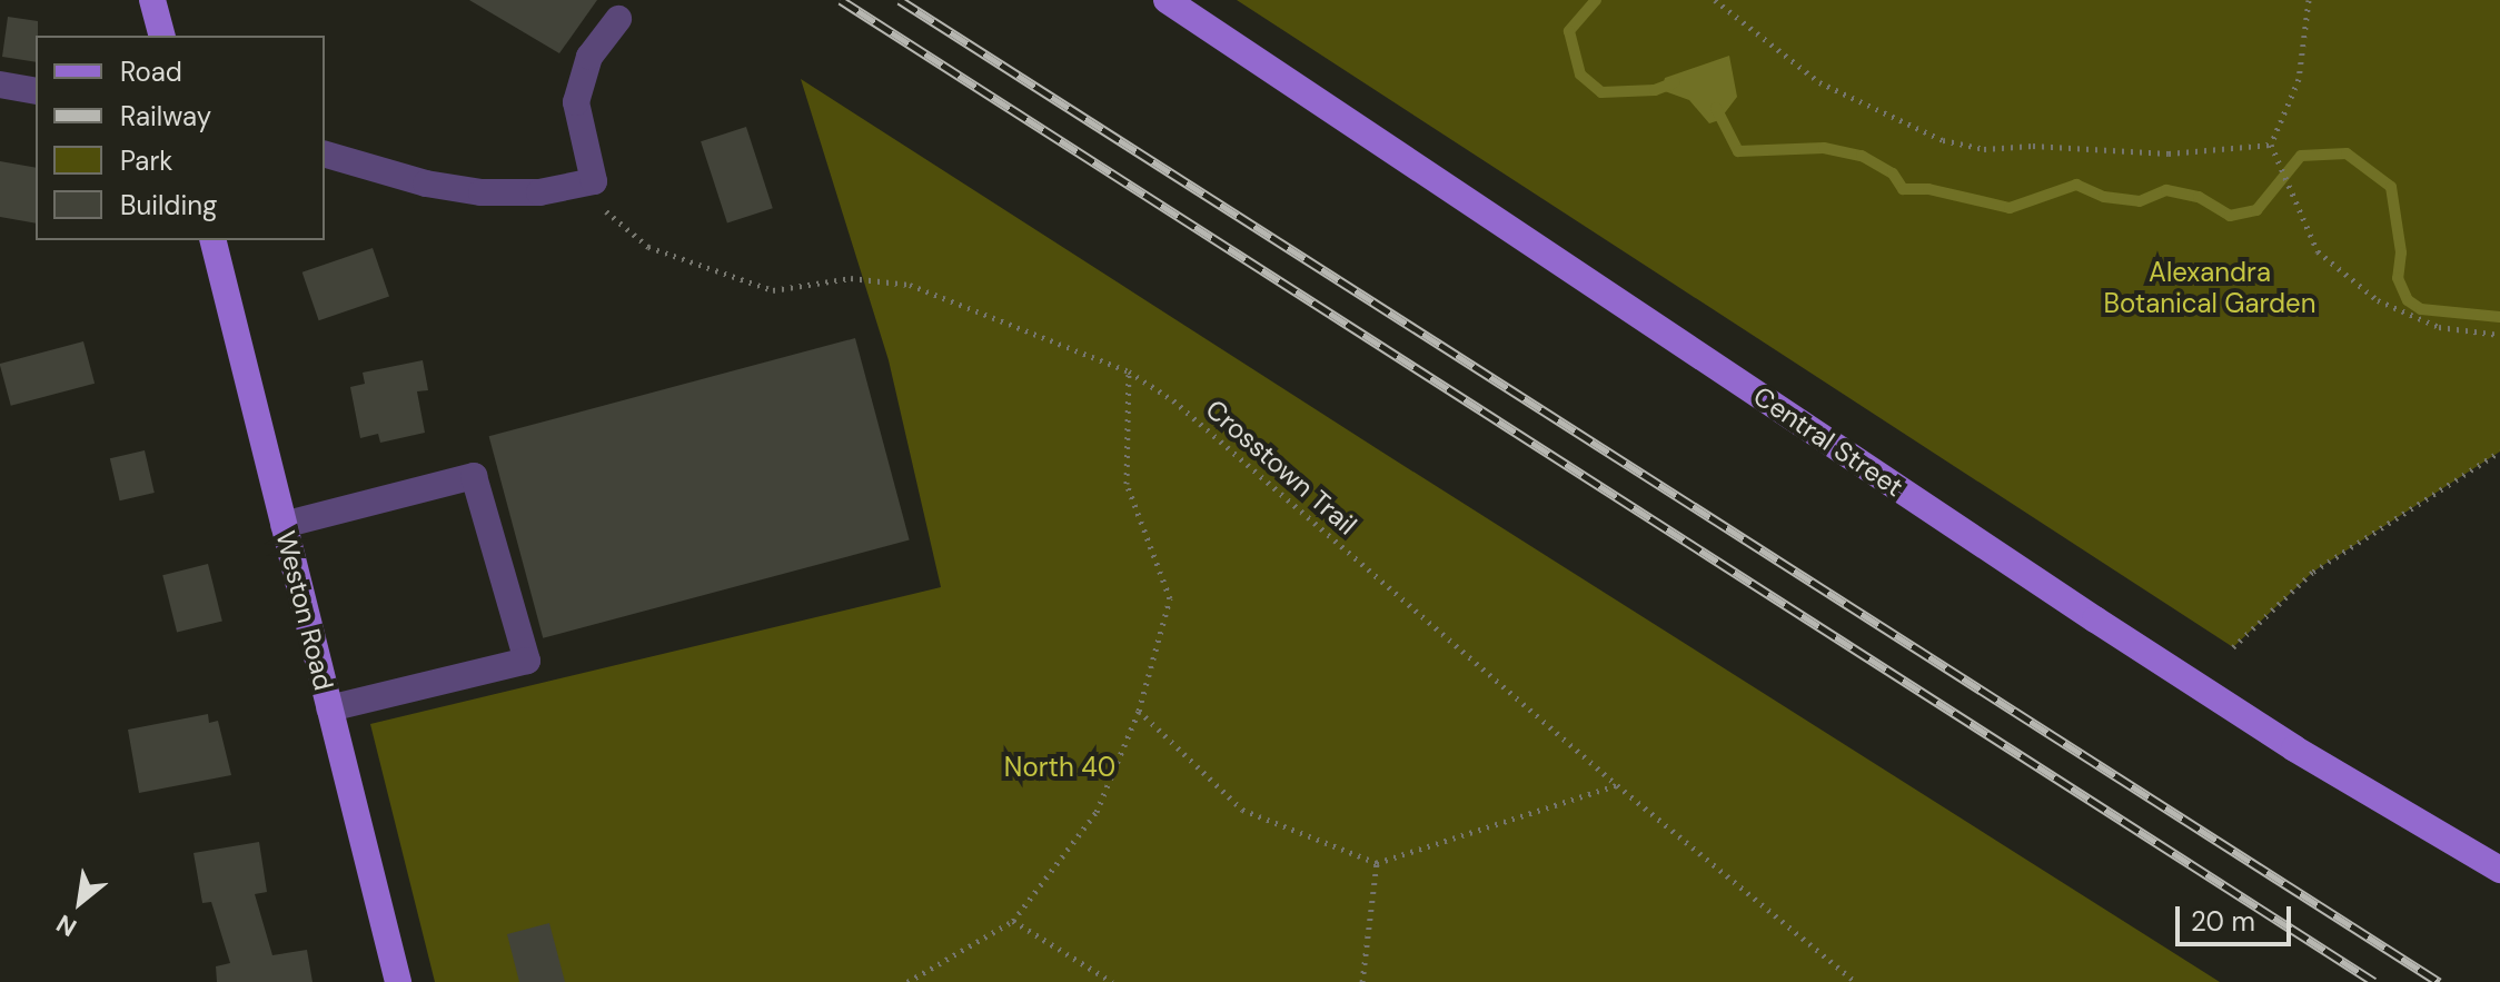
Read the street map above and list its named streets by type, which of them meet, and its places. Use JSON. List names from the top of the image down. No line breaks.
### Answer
{"streets":{"main road":["Central Street","Weston Road"],"path":["Crosstown Trail"]},"parks":["Alexandra Botanical Garden","North 40"],"legend":["Road","Railway","Park","Building"],"scale_bar":"20 m","north":"bottom left"}
